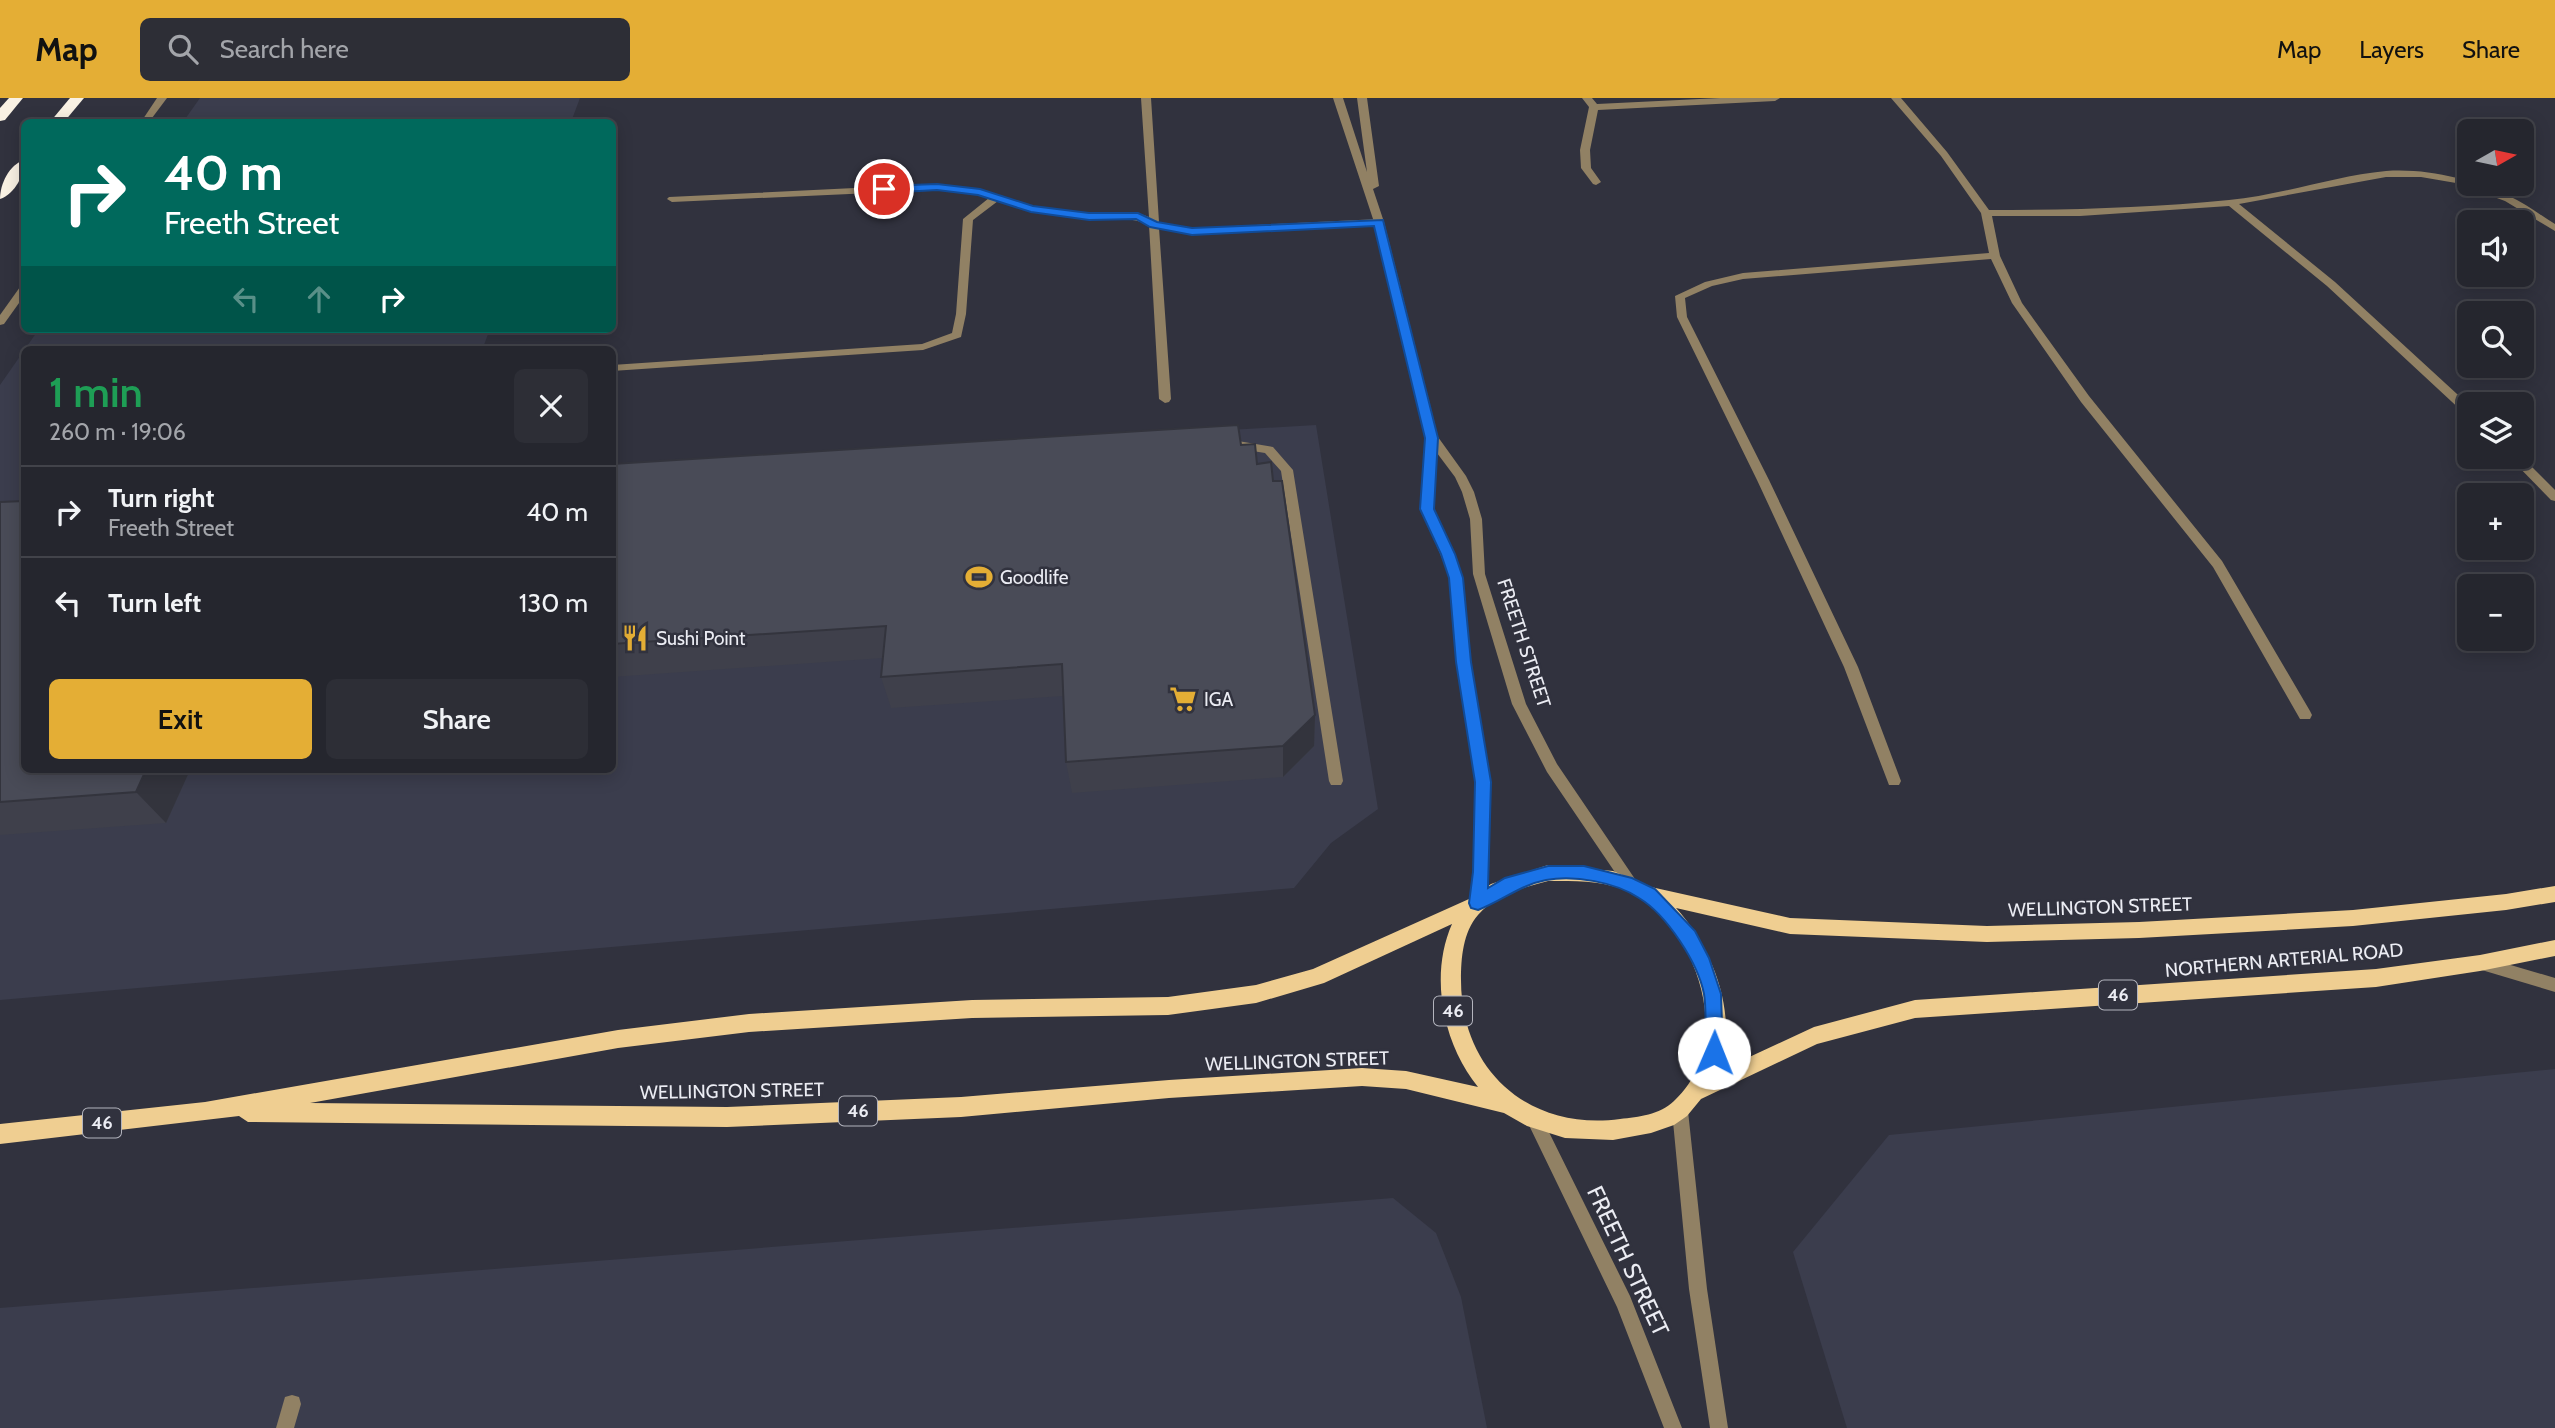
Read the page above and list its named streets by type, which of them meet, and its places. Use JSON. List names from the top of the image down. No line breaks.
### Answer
{"streets":{"main road":["WELLINGTON STREET","NORTHERN ARTERIAL ROAD","46"],"street":["FREETH STREET"]},"crossings":[["FREETH STREET","WELLINGTON STREET"],["FREETH STREET","46"],["WELLINGTON STREET","46"],["NORTHERN ARTERIAL ROAD","46"]],"places":{"sports":["Goodlife"],"restaurant":["Sushi Point"],"supermarket":["IGA"]},"north":"right","page":{"header":"Map","search":"Search here","nav":["Map","Layers","Share"],"map_buttons":["+","−"],"turn":["40 m","Freeth Street"],"heading":["1 min","260 m · 19:06"],"list":[{"name":"Turn right","note":"Freeth Street","value":"40 m"},{"name":"Turn left","value":"130 m"}],"buttons":["Exit","Share"]}}
